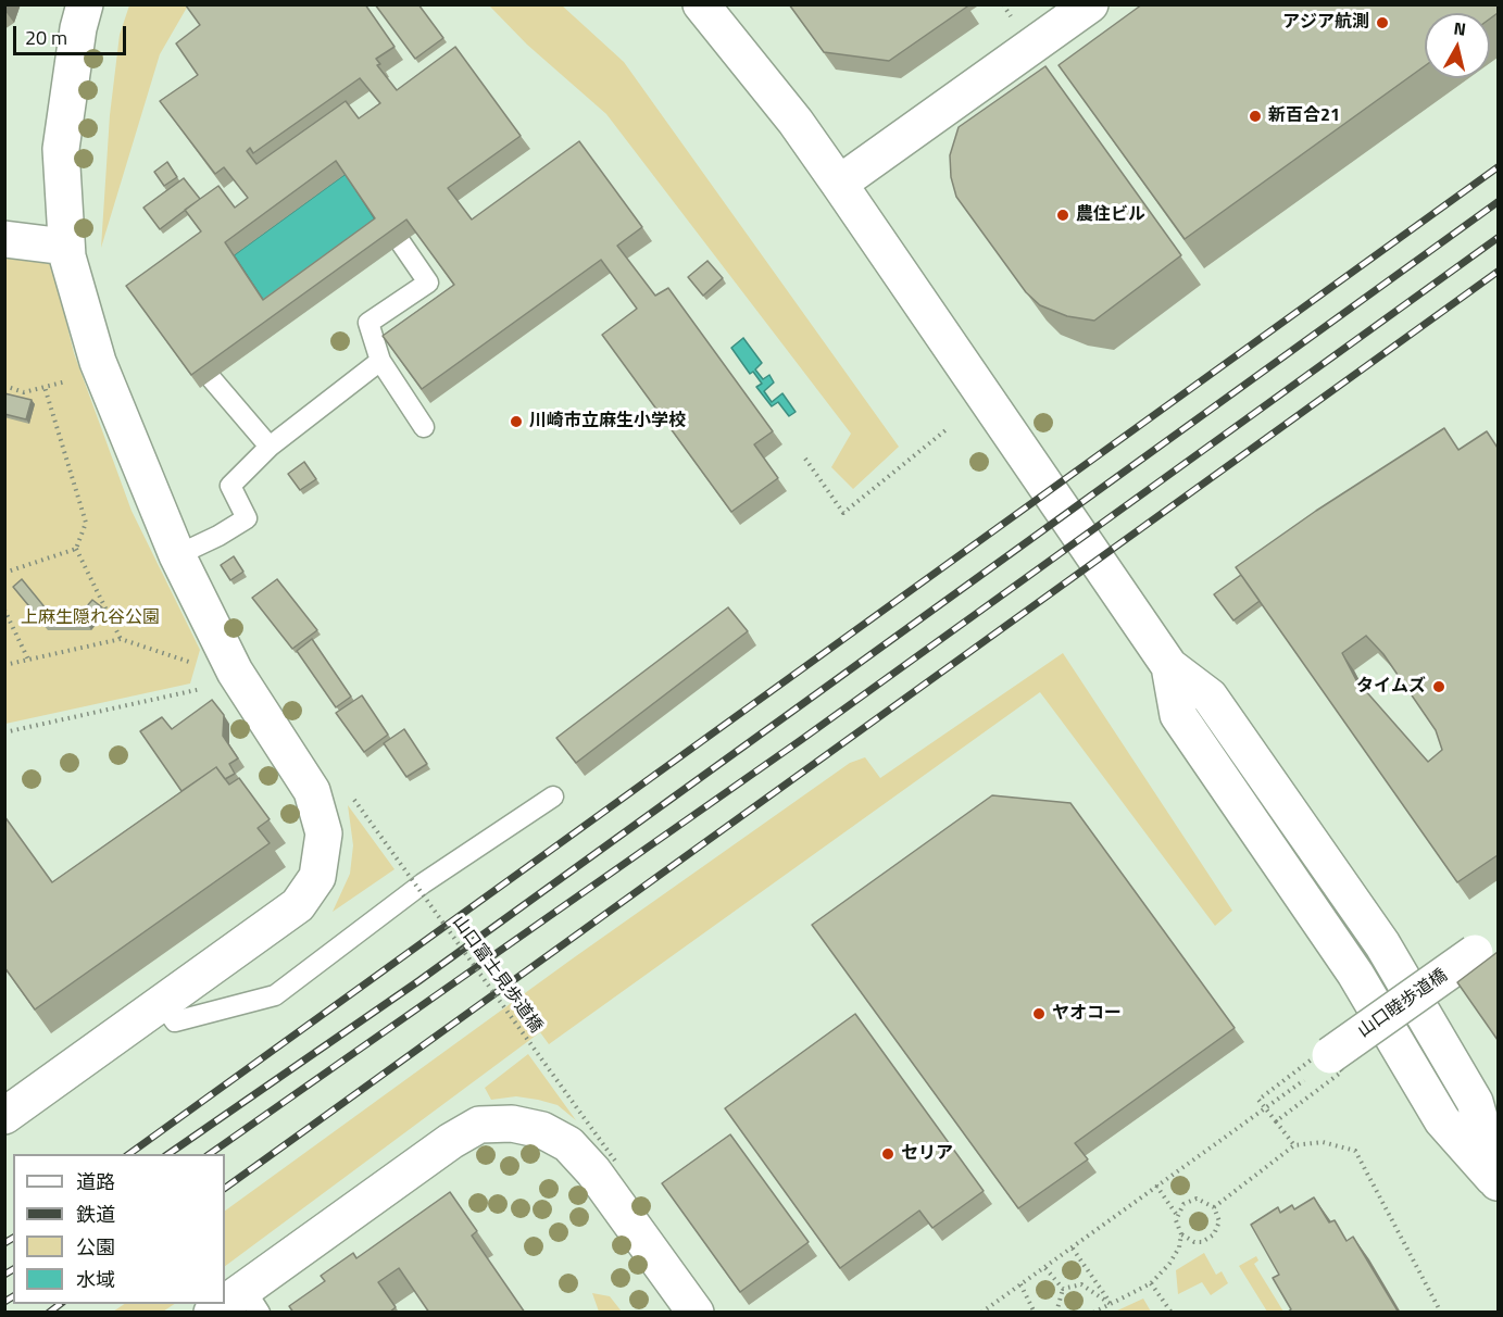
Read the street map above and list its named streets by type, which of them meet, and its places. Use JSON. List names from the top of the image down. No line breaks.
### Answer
{"streets":{"street":["山口睦歩道橋"],"path":["山口富士見歩道橋"]},"parks":["上麻生隠れ谷公園"],"places":["アジア航測","新百合21","農住ビル","川崎市立麻生小学校","タイムズ","ヤオコー","セリア"],"legend":["道路","鉄道","公園","水域"],"scale_bar":"20 m","north":"top"}
